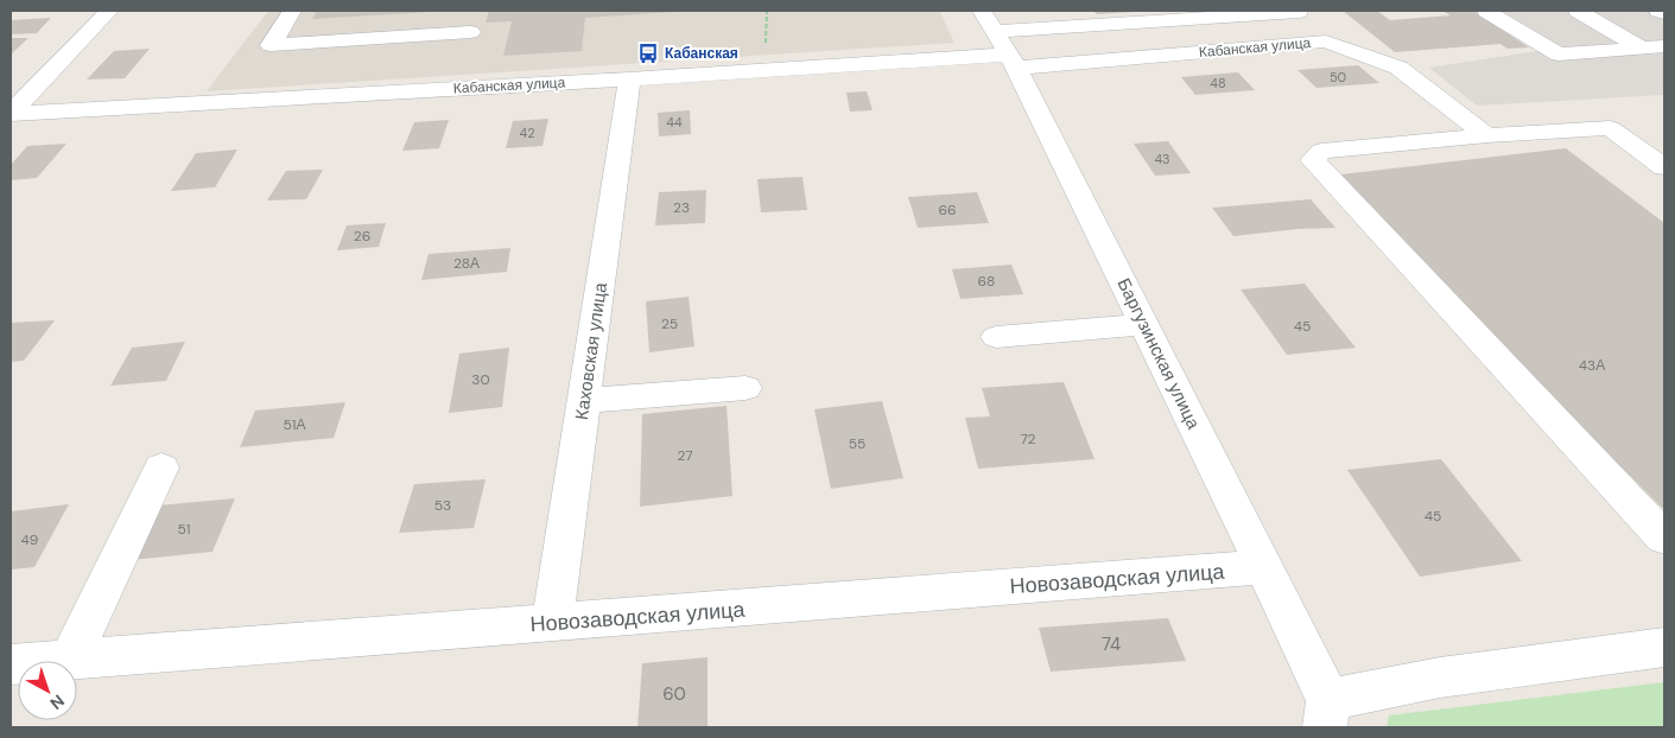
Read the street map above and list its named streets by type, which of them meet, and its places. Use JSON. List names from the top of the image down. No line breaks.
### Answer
{"streets":{"street":["Кабанская улица","Каховская улица","Баргузинская улица","Новозаводская улица"]},"crossings":[["Кабанская улица","Каховская улица"],["Кабанская улица","Баргузинская улица"],["Каховская улица","Новозаводская улица"],["Баргузинская улица","Новозаводская улица"]],"places":{"bus stop":["Кабанская"]},"house_numbers":["50","48","44","42","43","23","66","26","28А","68","25","45","43А","30","51А","72","55","27","53","45","51","49","74","60"],"north":"bottom right"}
